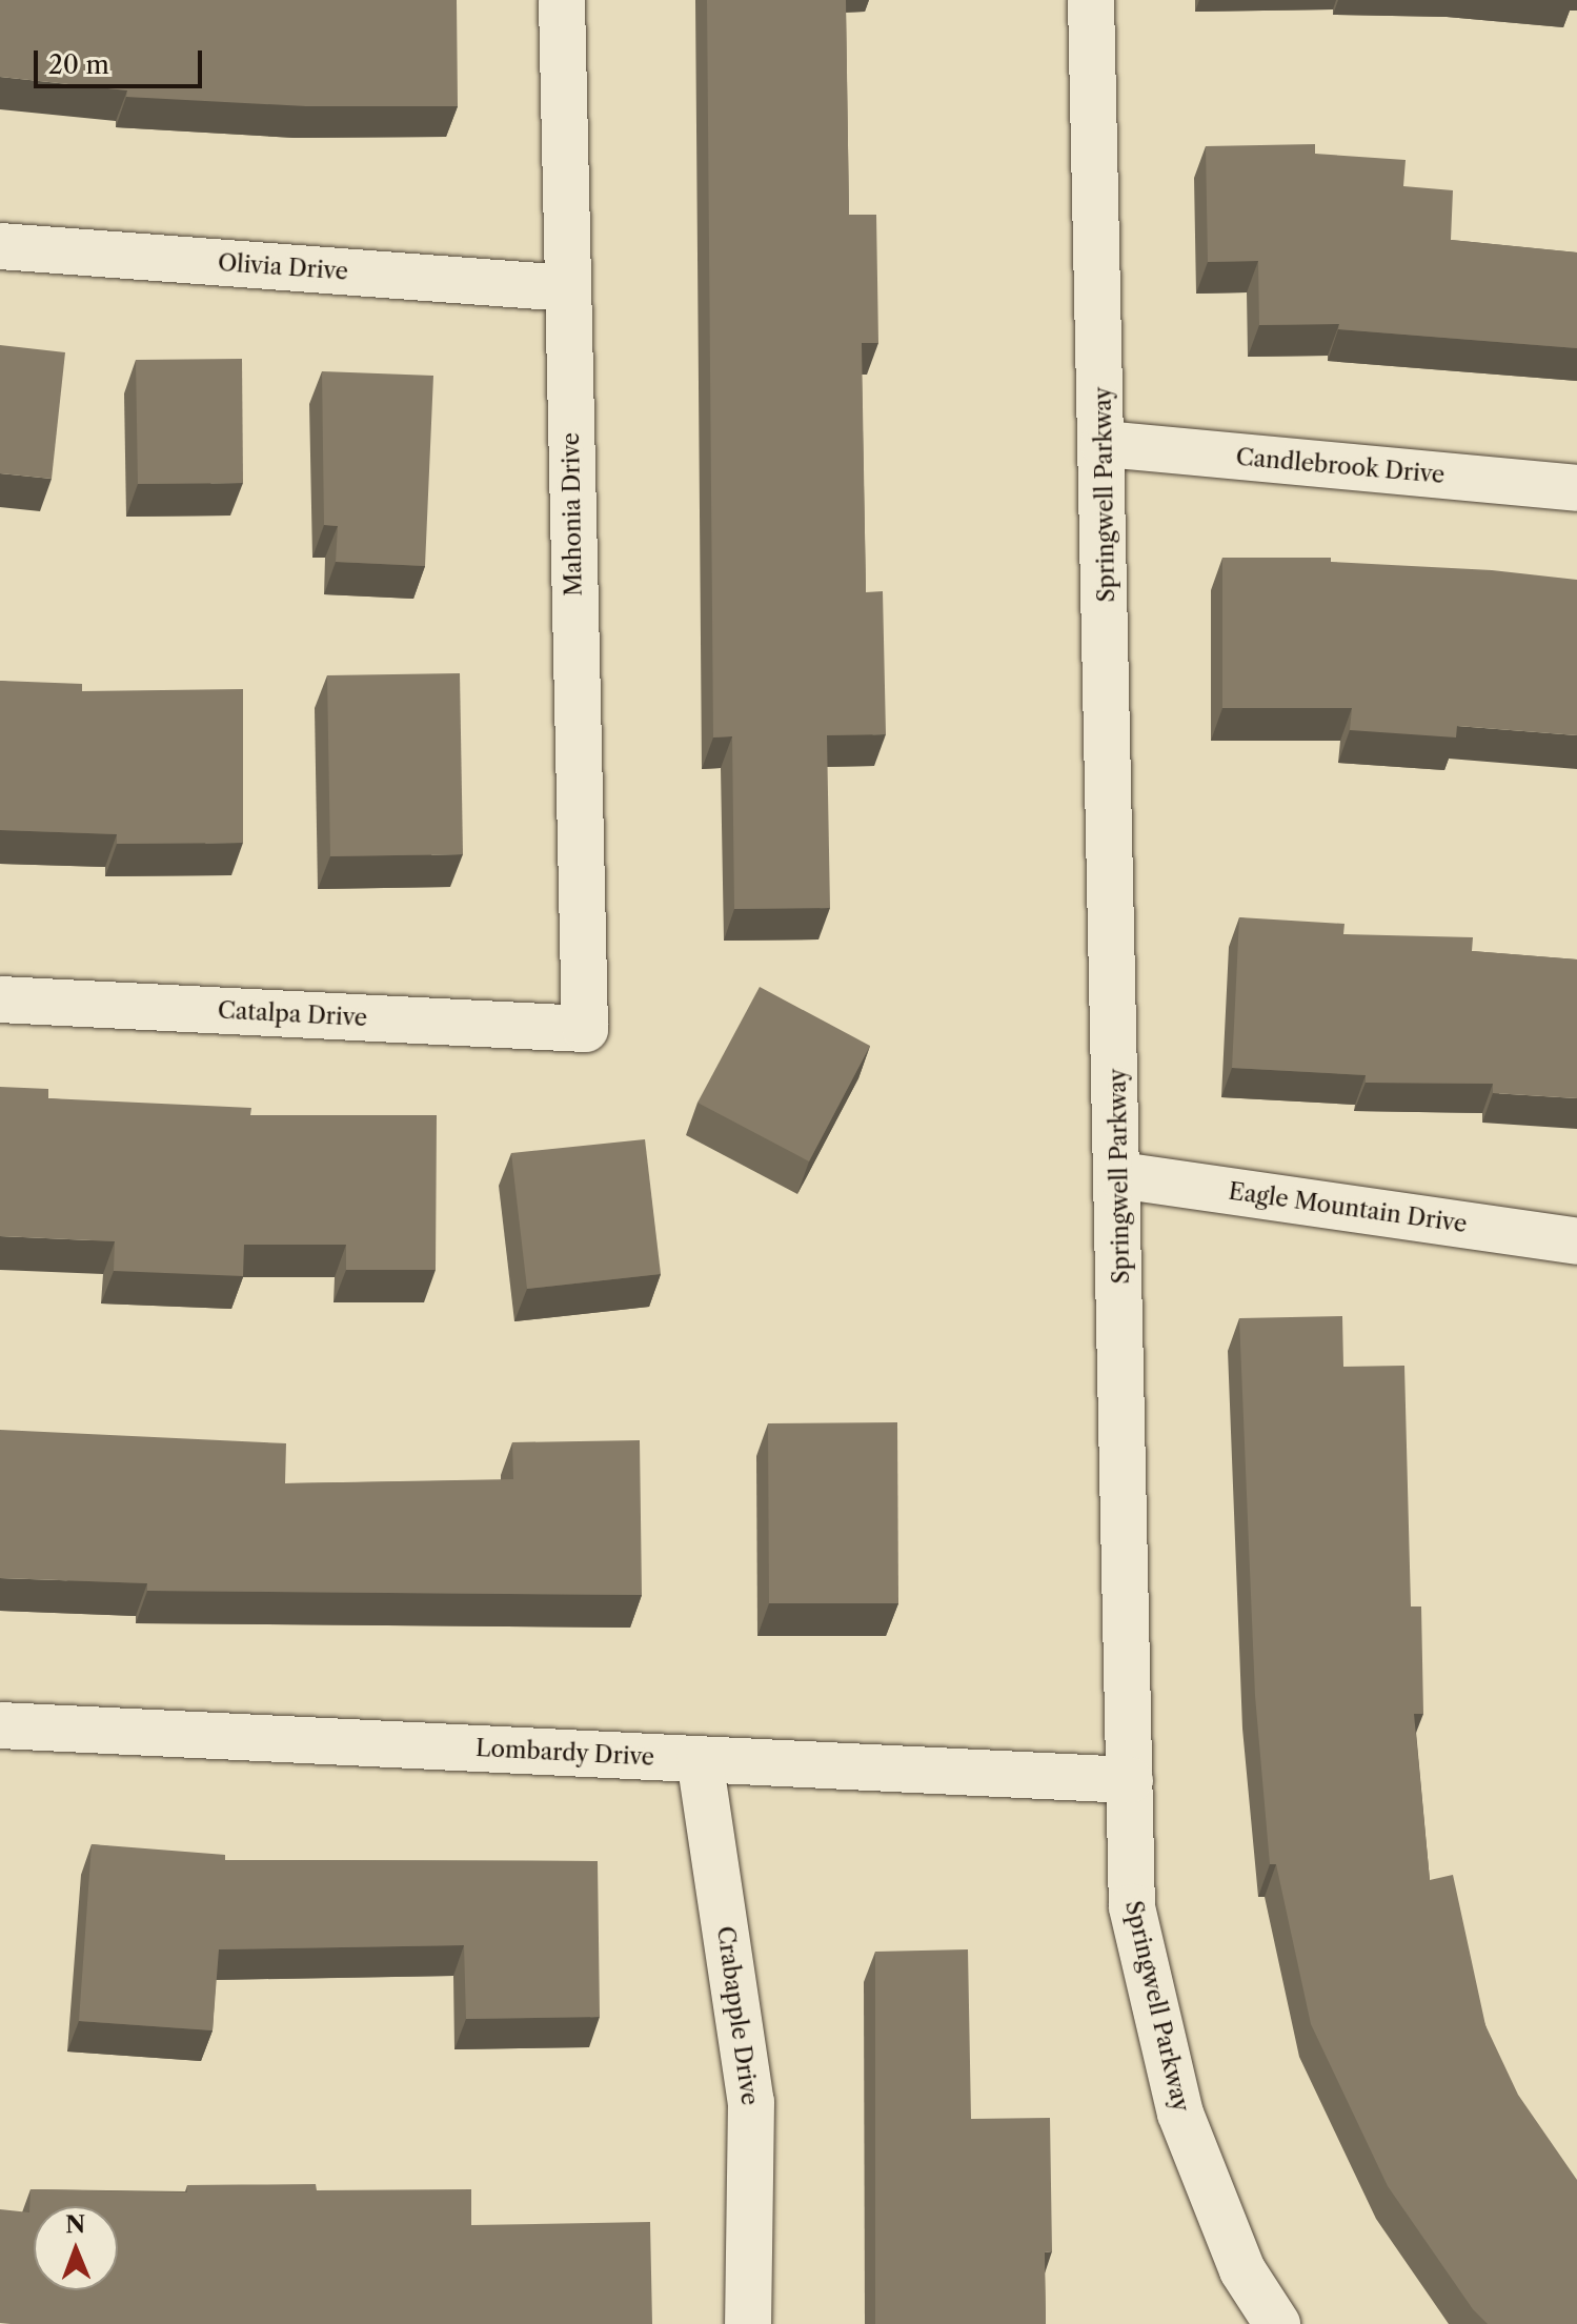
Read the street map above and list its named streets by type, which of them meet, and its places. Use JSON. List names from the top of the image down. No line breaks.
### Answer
{"streets":{"street":["Olivia Drive","Candlebrook Drive","Springwell Parkway","Mahonia Drive","Catalpa Drive","Eagle Mountain Drive","Lombardy Drive","Crabapple Drive"]},"crossings":[["Olivia Drive","Mahonia Drive"],["Candlebrook Drive","Springwell Parkway"],["Springwell Parkway","Eagle Mountain Drive"],["Springwell Parkway","Lombardy Drive"],["Mahonia Drive","Catalpa Drive"],["Lombardy Drive","Crabapple Drive"]],"scale_bar":"20 m","north":"top"}
